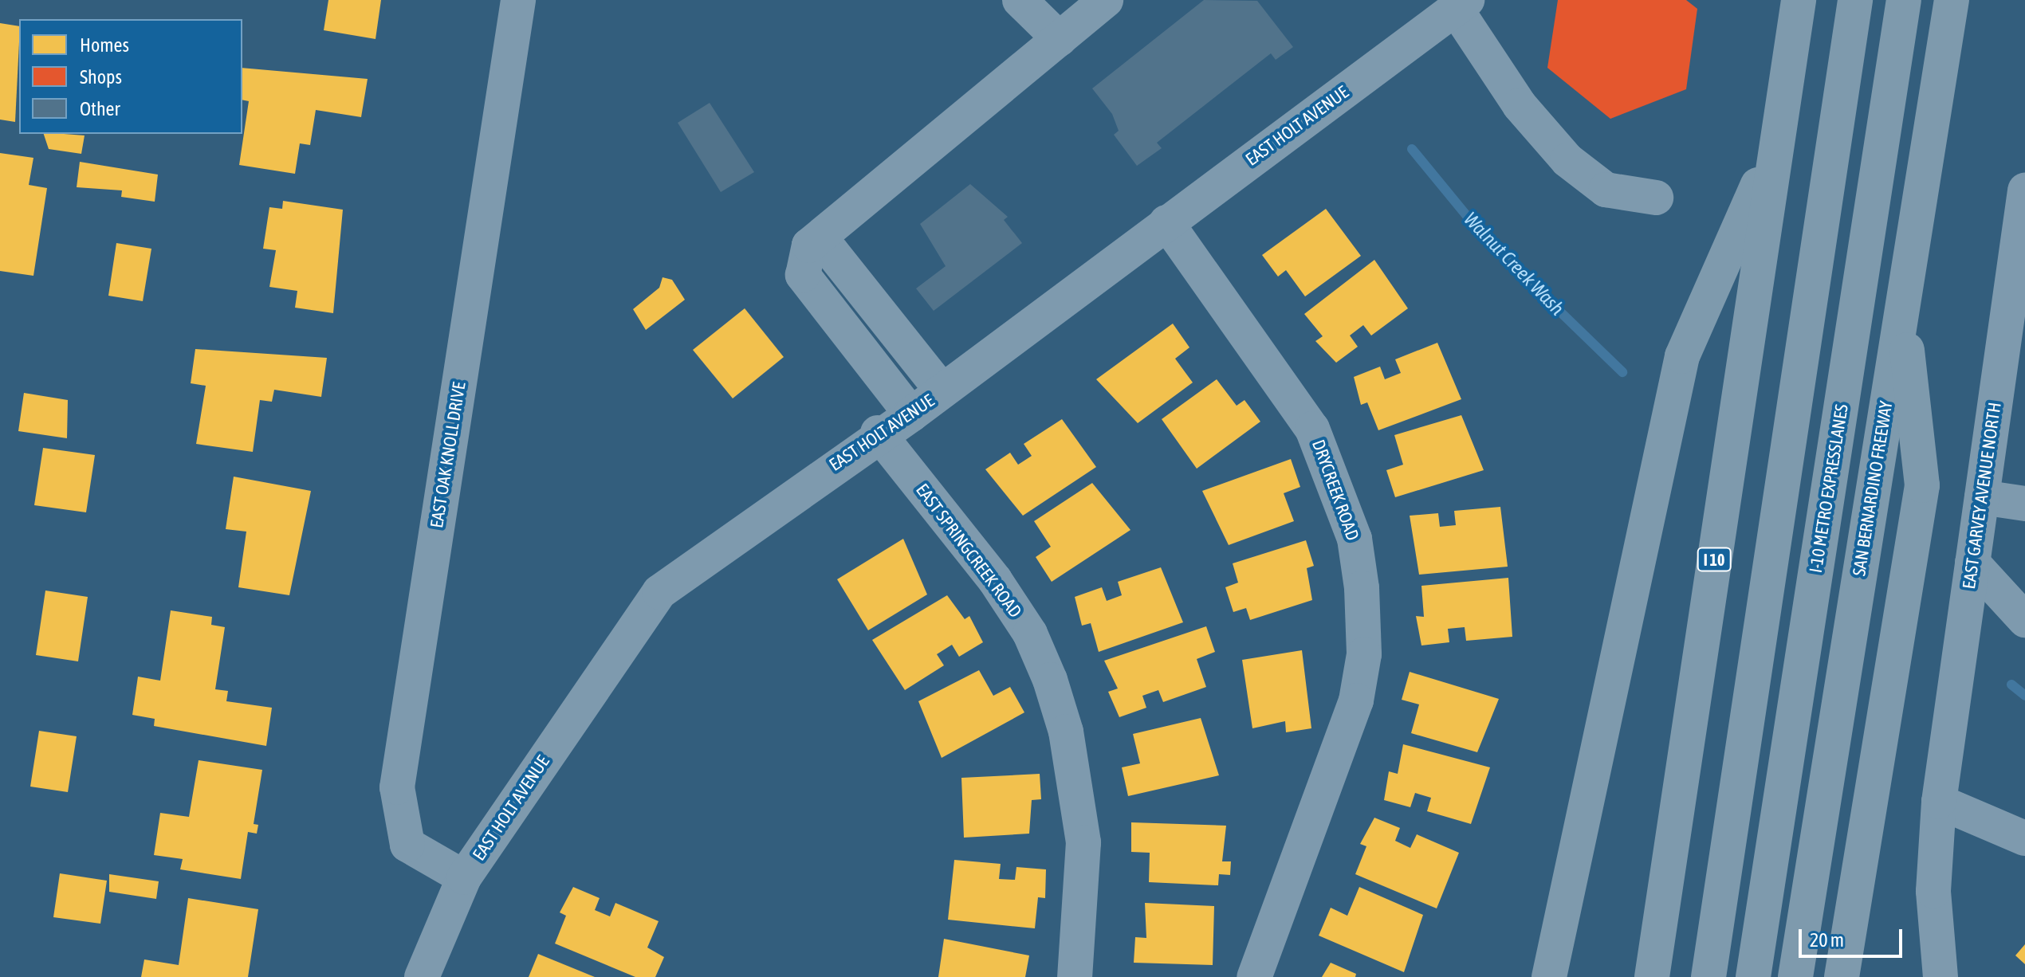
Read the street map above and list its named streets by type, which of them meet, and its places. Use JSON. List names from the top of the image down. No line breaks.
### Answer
{"streets":{"highway":["I-10 METRO EXPRESSLANES","SAN BERNARDINO FREEWAY","I 10"],"street":["EAST HOLT AVENUE","EAST OAK KNOLL DRIVE","DRYCREEK ROAD","EAST GARVEY AVENUE NORTH","EAST SPRINGCREEK ROAD"]},"crossings":[["EAST HOLT AVENUE","EAST OAK KNOLL DRIVE"],["EAST HOLT AVENUE","DRYCREEK ROAD"],["EAST HOLT AVENUE","EAST SPRINGCREEK ROAD"]],"water":["Walnut Creek Wash"],"legend":["Homes","Shops","Other"],"scale_bar":"20 m"}
